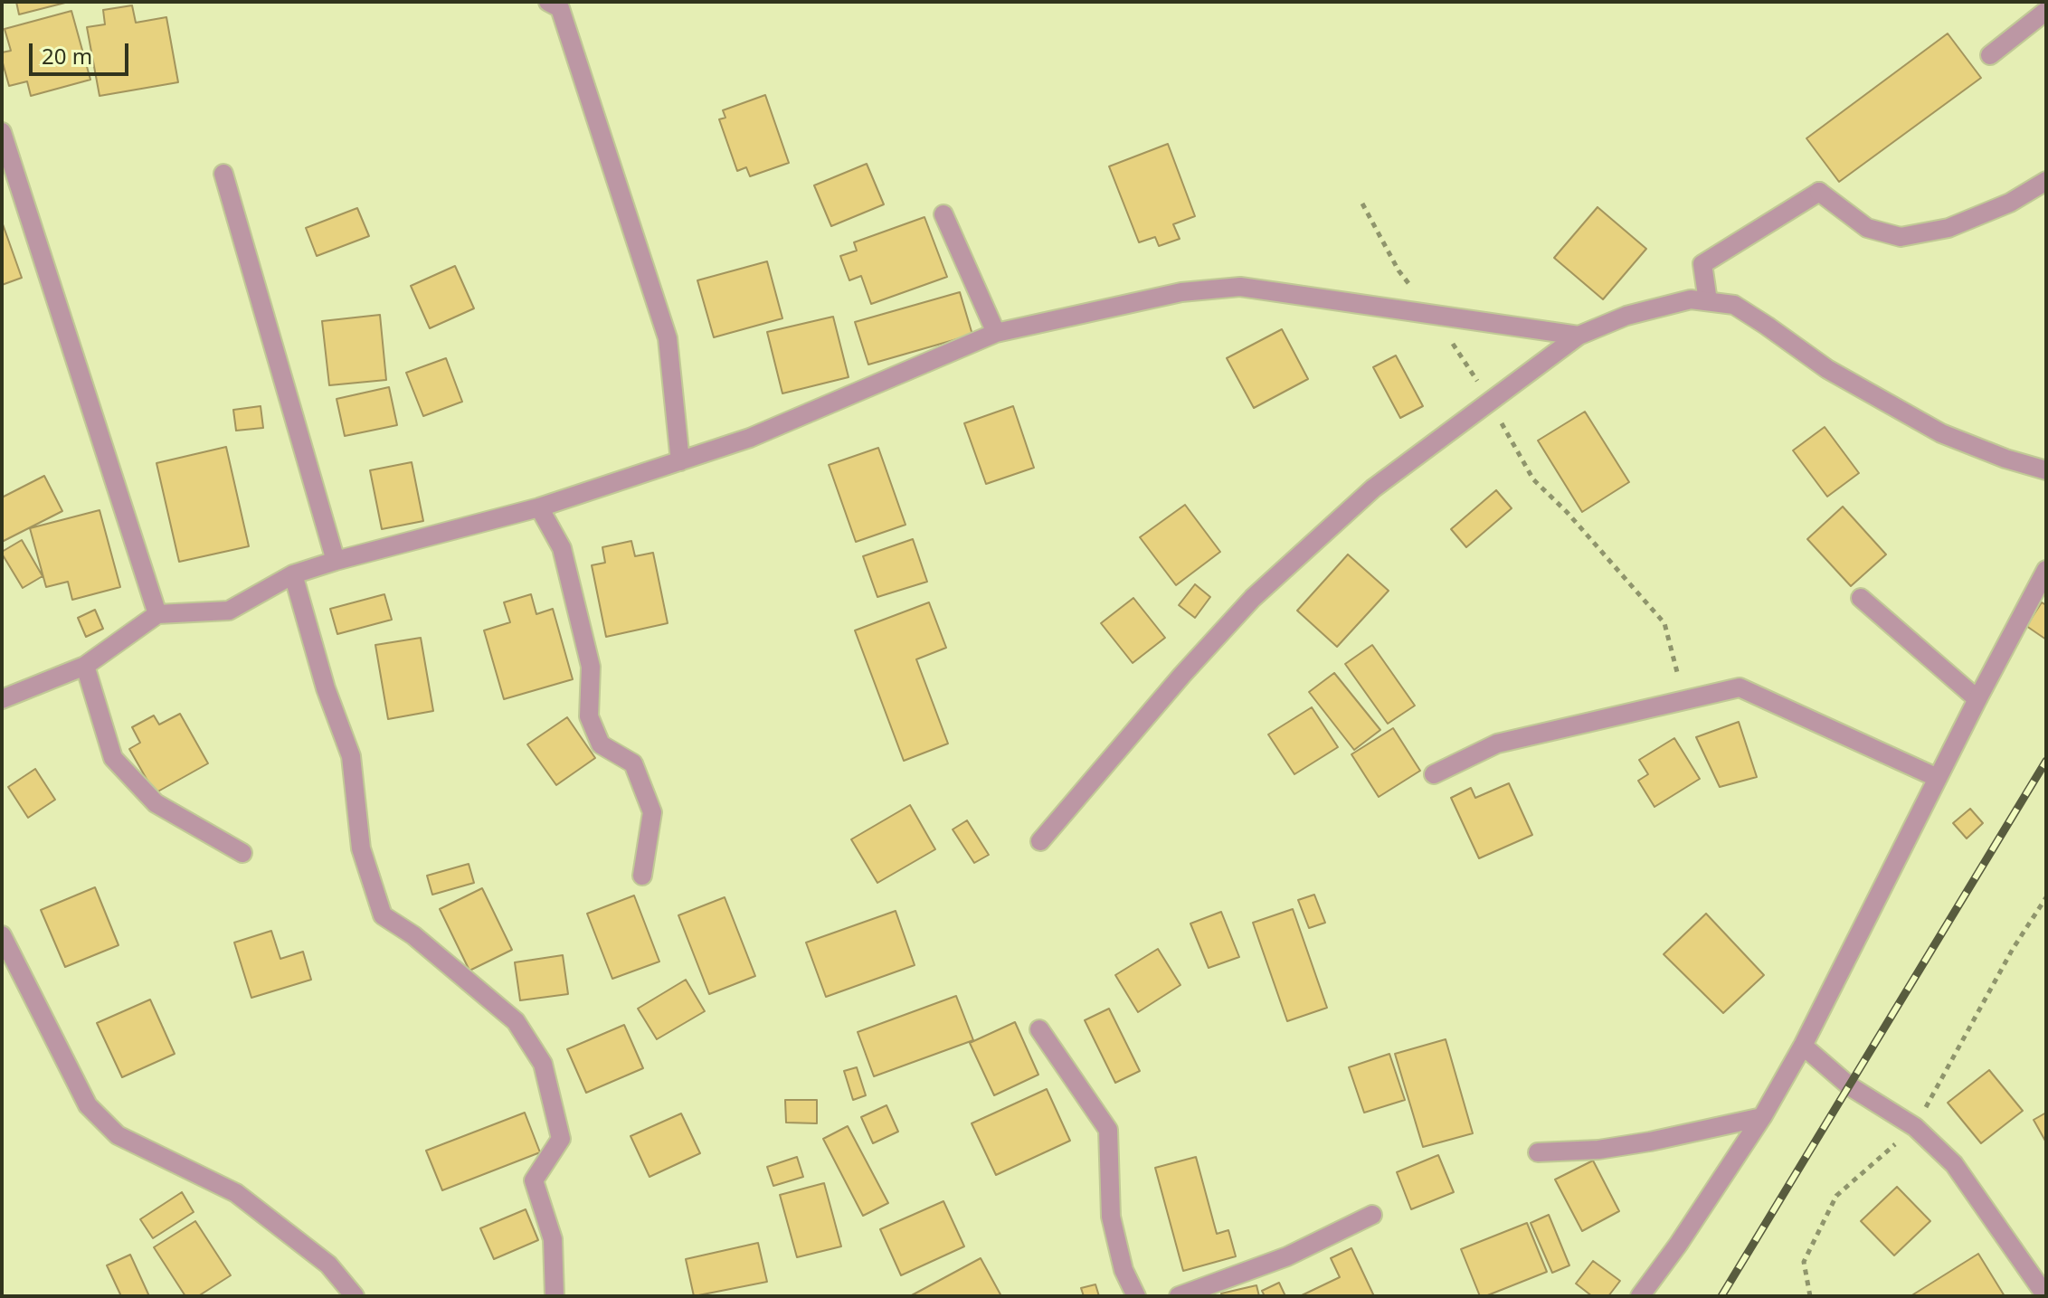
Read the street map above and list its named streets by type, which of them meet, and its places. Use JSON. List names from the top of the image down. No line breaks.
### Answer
{"scale_bar":"20 m"}
